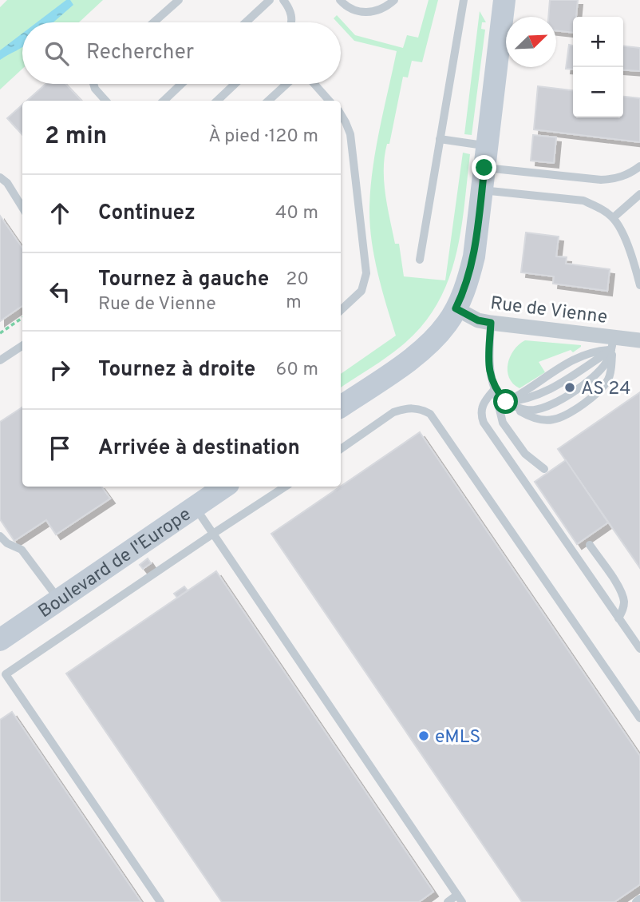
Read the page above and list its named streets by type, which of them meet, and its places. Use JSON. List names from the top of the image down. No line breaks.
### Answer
{"streets":{"street":["Rue de Vienne","Boulevard de l'Europe"]},"places":["AS 24","eMLS"],"north":"top right","page":{"map_buttons":["+","−"],"search":"Rechercher","heading":["2 min","À pied · 120 m"],"list":[["Continuez","40 m"],["Tournez à gauche","Rue de Vienne","20 m"],["Tournez à droite","60 m"],"Arrivée à destination"]}}
